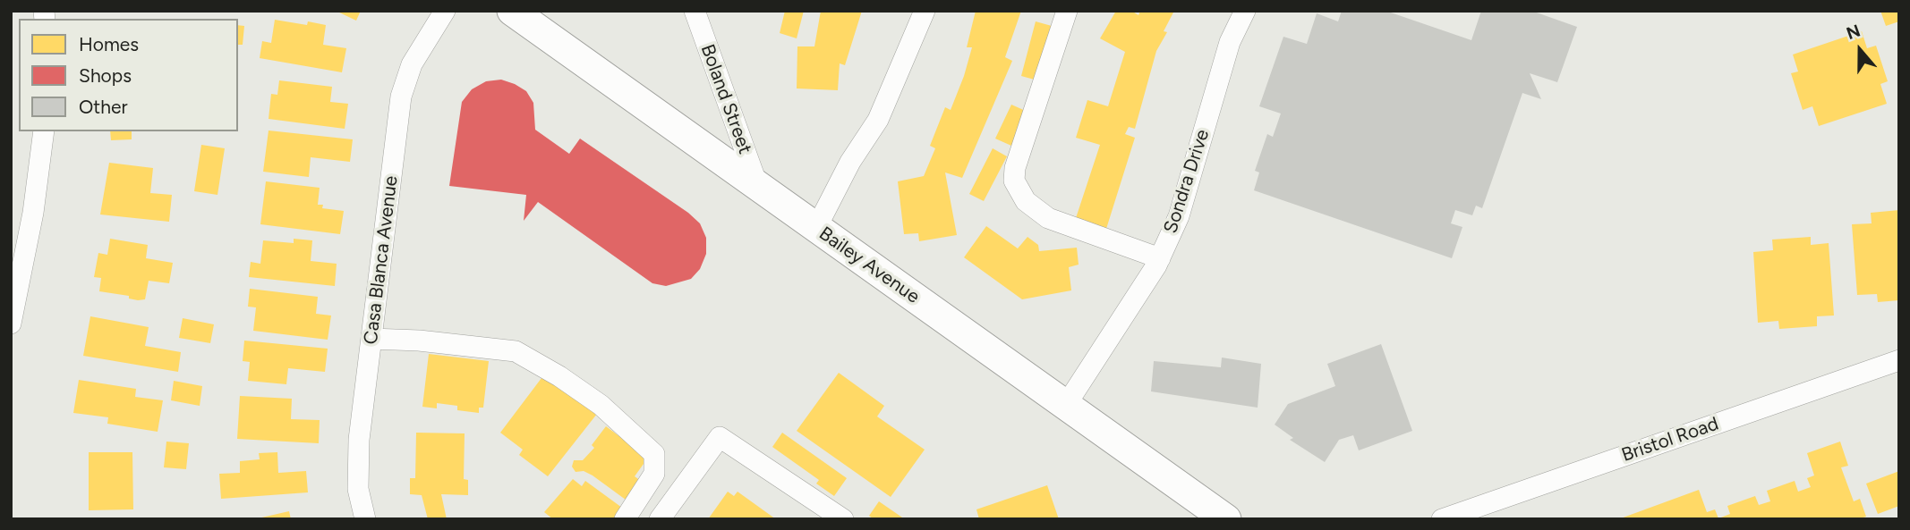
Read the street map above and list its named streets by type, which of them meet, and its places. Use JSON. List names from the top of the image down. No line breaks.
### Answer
{"streets":{"street":["Boland Street","Sondra Drive","Casa Blanca Avenue","Bailey Avenue","Bristol Road"]},"crossings":[["Boland Street","Bailey Avenue"],["Sondra Drive","Bailey Avenue"]],"legend":["Homes","Shops","Other"],"north":"top"}
